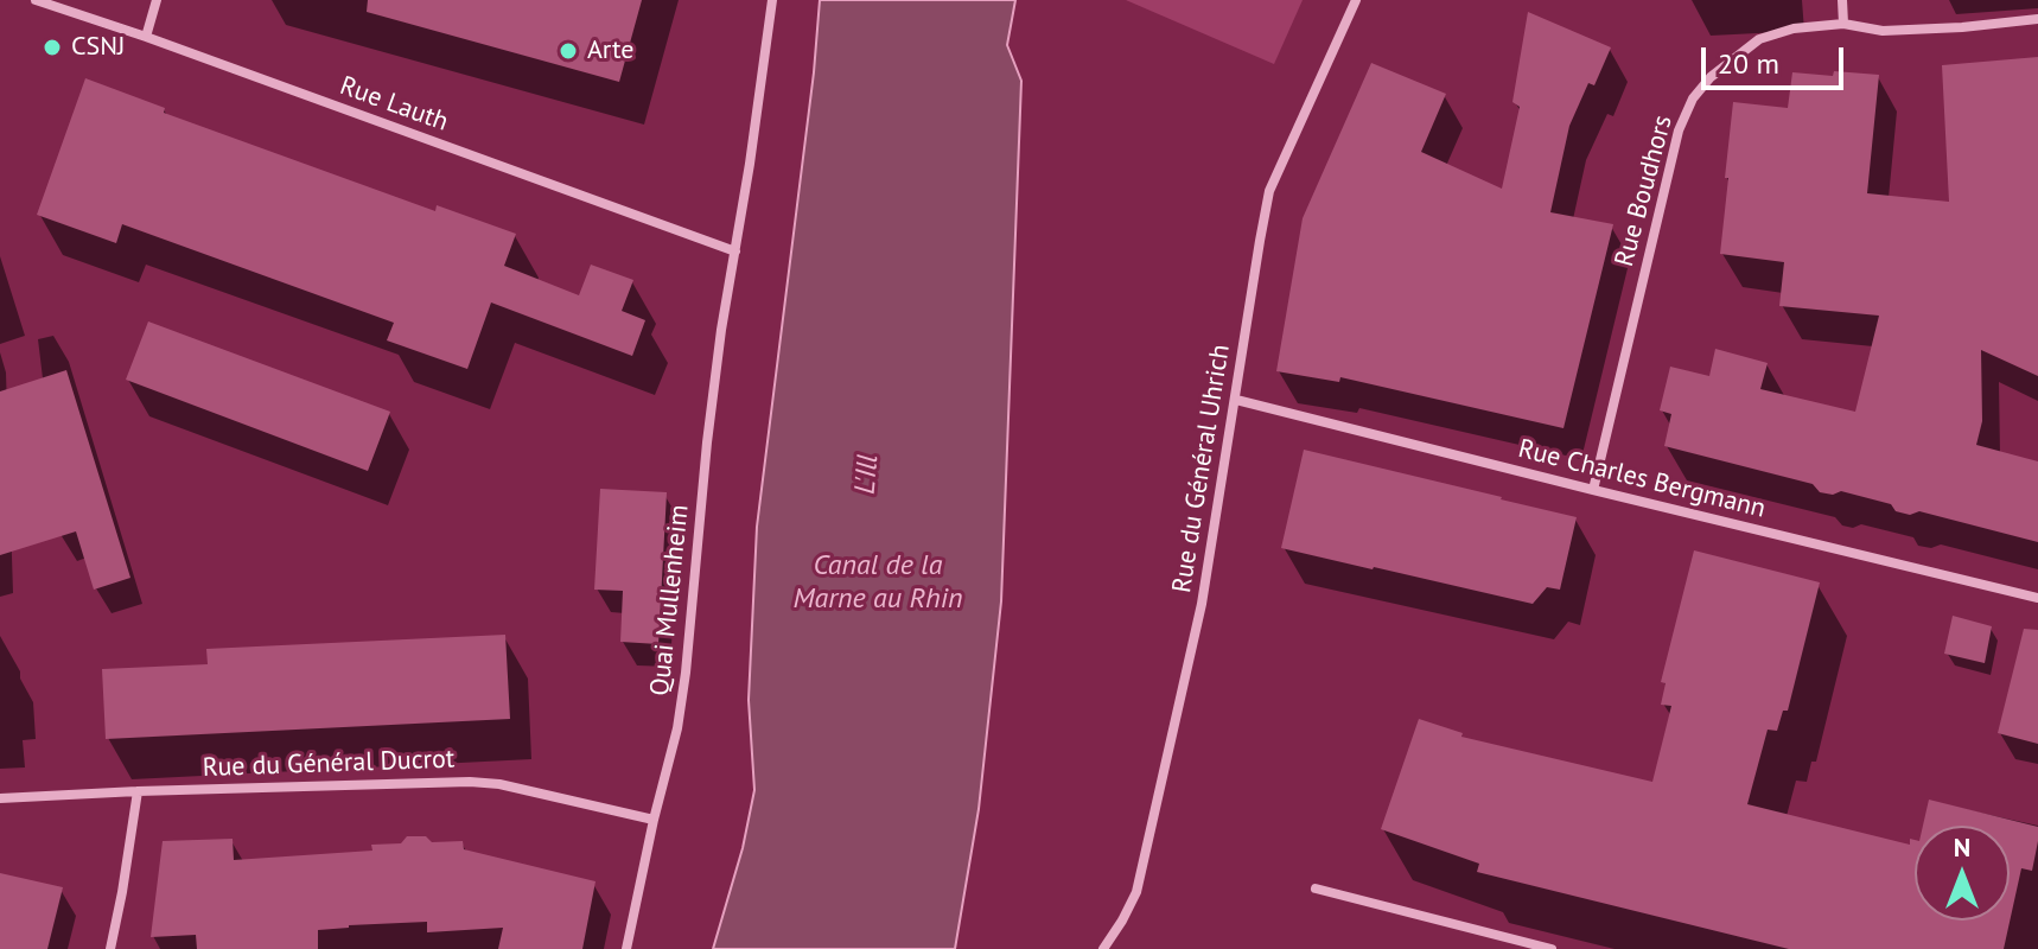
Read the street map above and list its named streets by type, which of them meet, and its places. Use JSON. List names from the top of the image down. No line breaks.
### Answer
{"streets":{"street":["Rue Lauth","Rue Boudhors","Rue du Général Uhrich","Rue Charles Bergmann","Quai Mullenheim","Rue du Général Ducrot"]},"crossings":[["Rue Lauth","Quai Mullenheim"],["Rue Boudhors","Rue Charles Bergmann"],["Rue du Général Uhrich","Rue Charles Bergmann"],["Quai Mullenheim","Rue du Général Ducrot"]],"water":["L'Ill","Canal de la Marne au Rhin"],"places":["CSNJ","Arte"],"scale_bar":"20 m","north":"top"}
